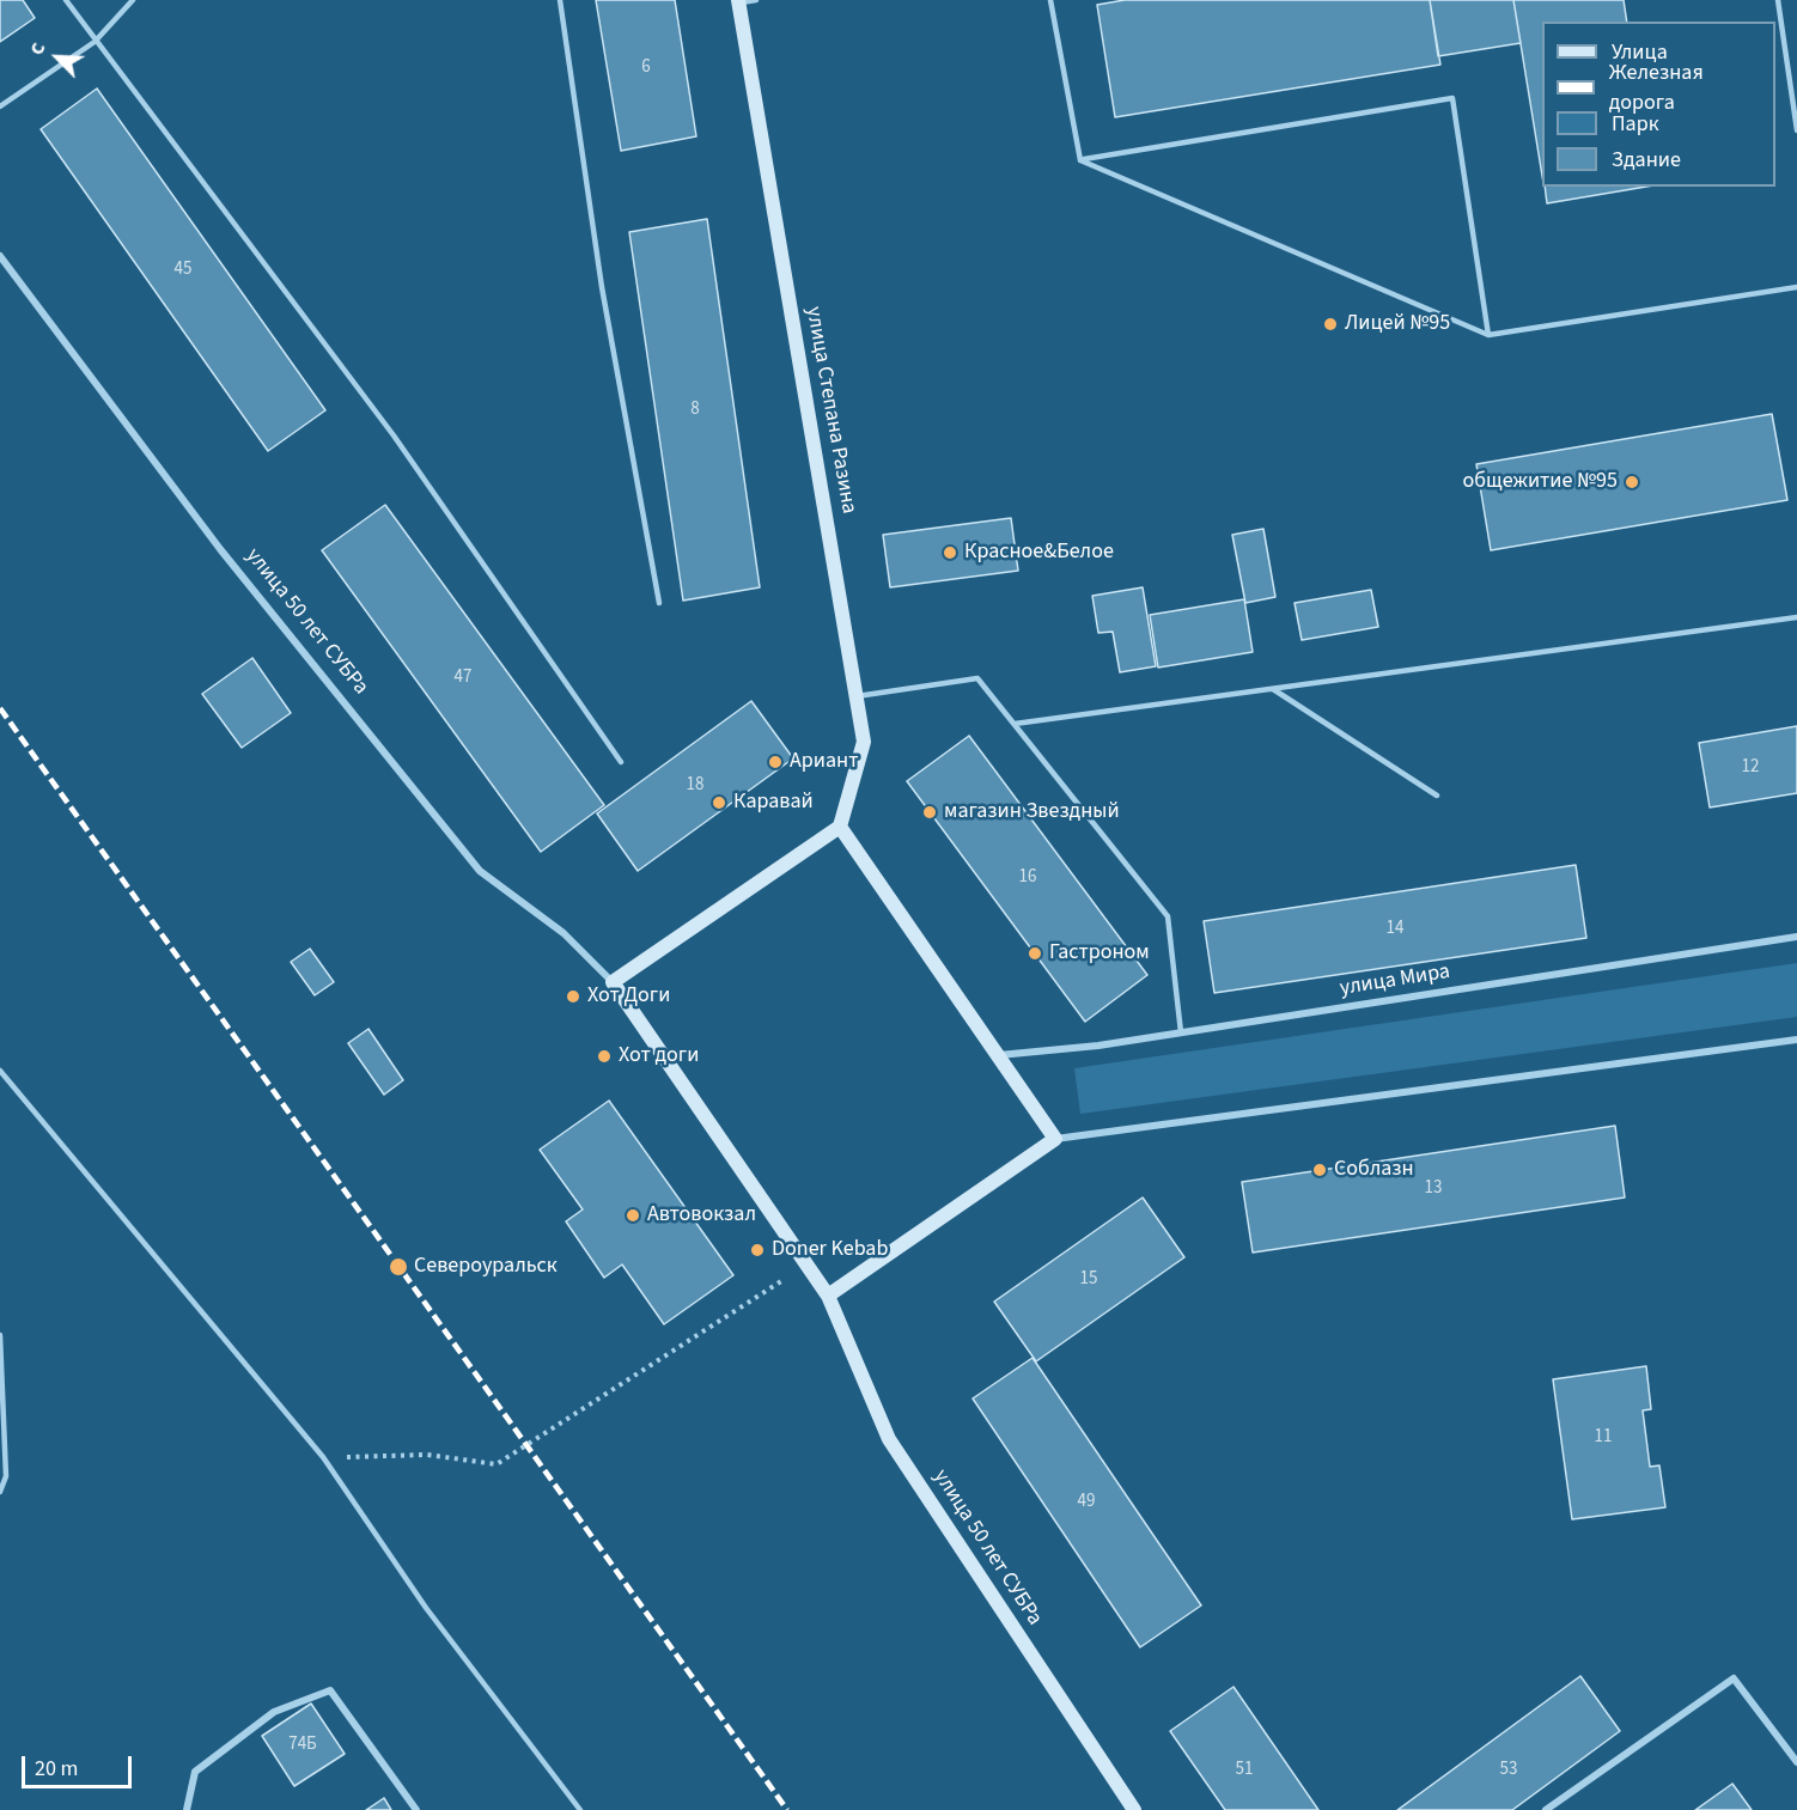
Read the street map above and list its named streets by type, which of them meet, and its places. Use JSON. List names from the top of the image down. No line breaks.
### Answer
{"streets":{"street":["улица Степана Разина","улица 50 лет СУБРа","улица Мира"]},"places":["Лицей №95","общежитие №95","Красное&Белое","Ариант","Каравай","магазин Звездный","Гастроном","Хот Доги","Хот доги","Соблазн","Автовокзал","Doner Kebab","Североуральск"],"house_numbers":["6","45","8","47","12","18","16","14","13","15","11","49","74Б","51","53"],"legend":["Улица","Железная дорога","Парк","Здание"],"scale_bar":"20 m","north":"top left"}
